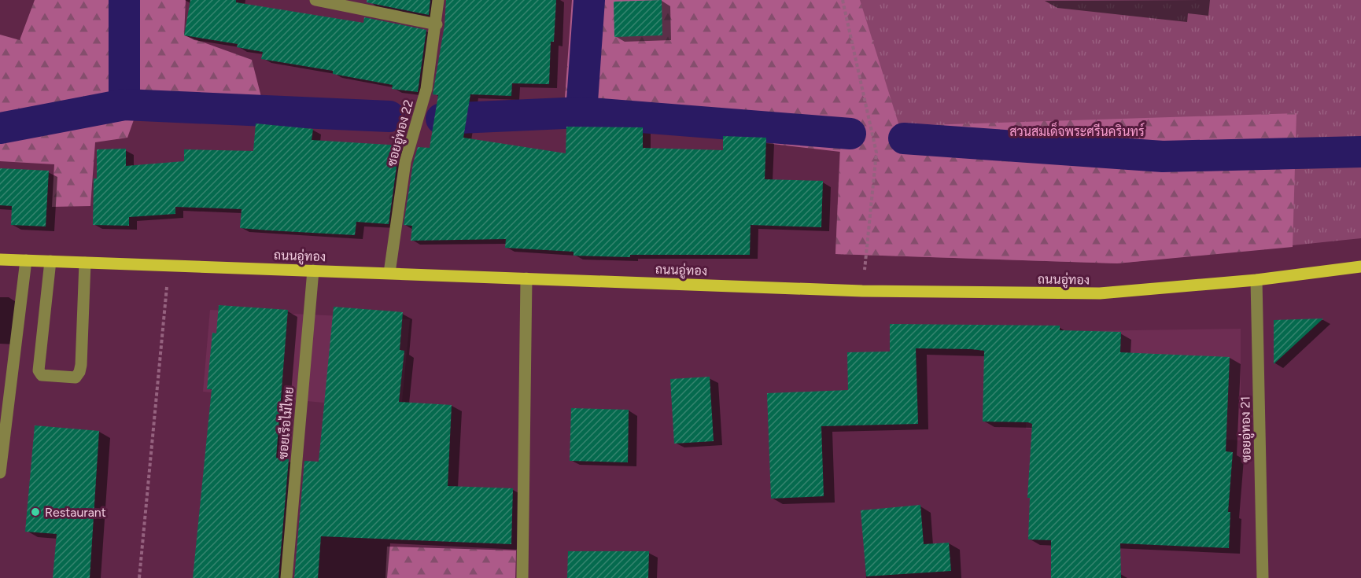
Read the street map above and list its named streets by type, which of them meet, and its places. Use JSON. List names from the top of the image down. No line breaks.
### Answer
{"streets":{"main road":["ถนนอู่ทอง"],"street":["ซอยอู่ทอง 22","ซอยเรือไม้ไทย","ซอยอู่ทอง 21"]},"crossings":[["ซอยอู่ทอง 22","ถนนอู่ทอง"],["ถนนอู่ทอง","ซอยเรือไม้ไทย"],["ถนนอู่ทอง","ซอยอู่ทอง 21"]],"parks":["สวนสมเด็จพระศรีนครินทร์"],"places":["Restaurant"]}
